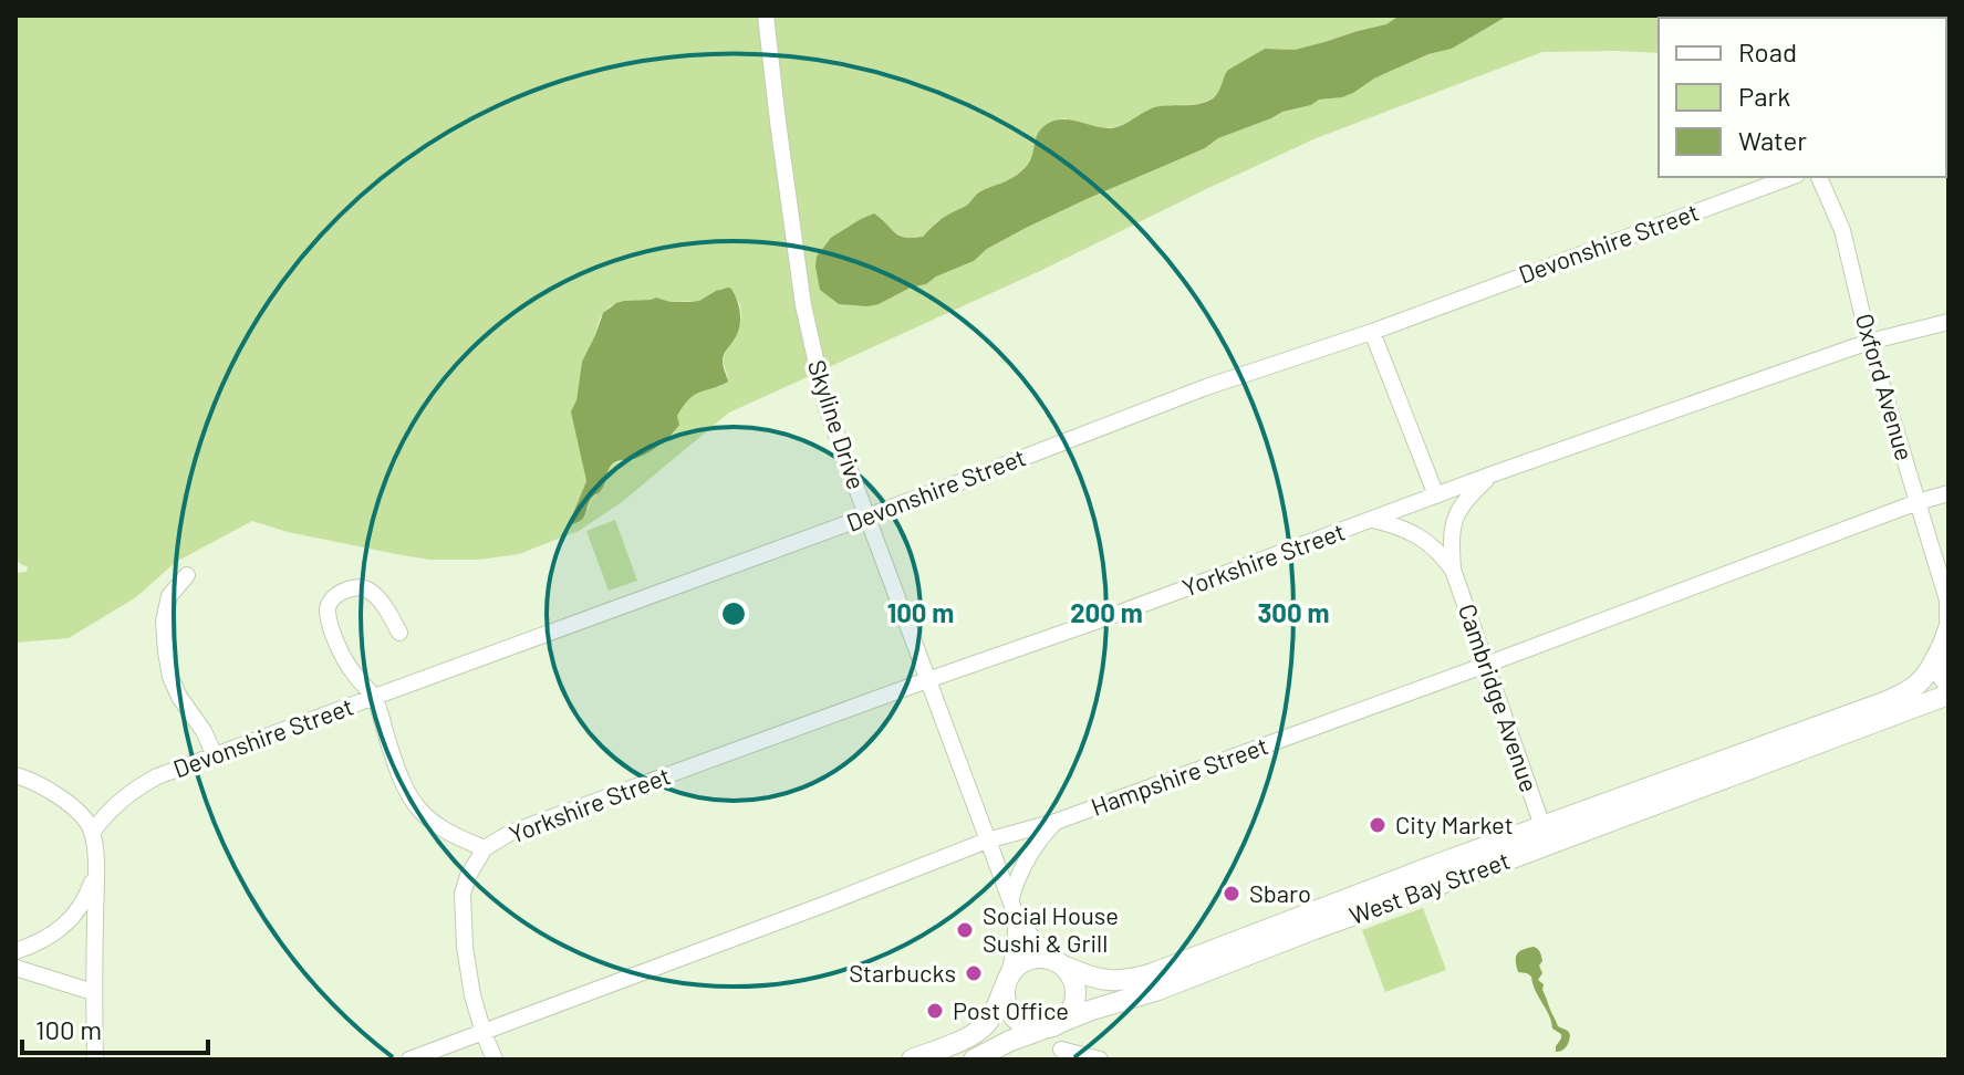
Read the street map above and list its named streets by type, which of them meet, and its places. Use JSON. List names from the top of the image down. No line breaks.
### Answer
{"streets":{"main road":["West Bay Street"],"street":["Devonshire Street","Oxford Avenue","Skyline Drive","Yorkshire Street","Cambridge Avenue","Hampshire Street"]},"crossings":[["Devonshire Street","Skyline Drive"],["Oxford Avenue","Yorkshire Street"],["Oxford Avenue","Hampshire Street"],["Oxford Avenue","West Bay Street"],["Skyline Drive","Yorkshire Street"],["Skyline Drive","Hampshire Street"],["Skyline Drive","West Bay Street"],["Yorkshire Street","Cambridge Avenue"],["Cambridge Avenue","Hampshire Street"],["Cambridge Avenue","West Bay Street"]],"places":["City Market","Sbaro","Social House Sushi & Grill","Starbucks","Post Office"],"legend":["Road","Park","Water"],"scale_bar":"100 m","rings":["100 m","200 m","300 m"]}
